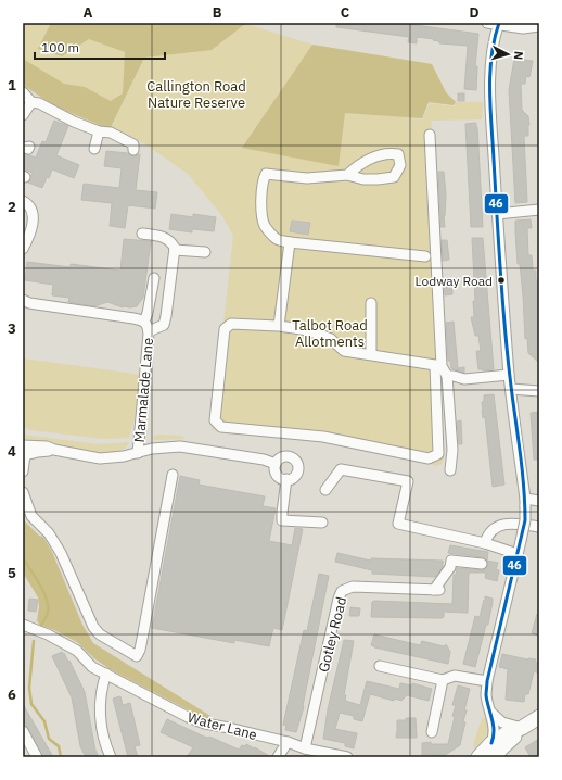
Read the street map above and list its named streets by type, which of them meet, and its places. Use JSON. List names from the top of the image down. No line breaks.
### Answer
{"streets":{"street":["Marmalade Lane","Gotley Road","Water Lane"]},"crossings":[["Gotley Road","Water Lane"]],"parks":["Callington Road Nature Reserve","Talbot Road Allotments"],"places":["Lodway Road"],"lines":["transit line 46"],"scale_bar":"100 m","north":"right","grid":{"columns":["A","B","C","D"],"rows":["1","2","3","4","5","6"]}}
